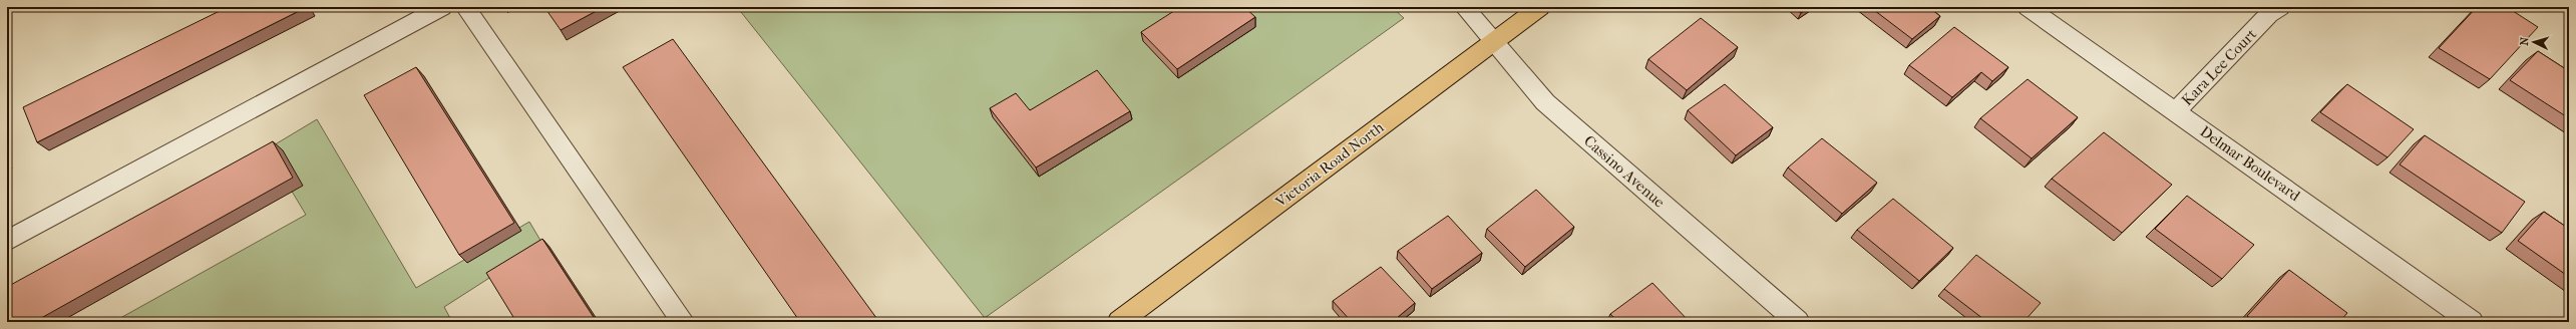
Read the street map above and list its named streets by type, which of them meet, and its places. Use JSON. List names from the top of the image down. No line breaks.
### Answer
{"streets":{"main road":["Victoria Road North"],"street":["Kara Lee Court","Delmar Boulevard","Cassino Avenue"]},"crossings":[["Kara Lee Court","Delmar Boulevard"],["Victoria Road North","Cassino Avenue"]],"north":"left"}
